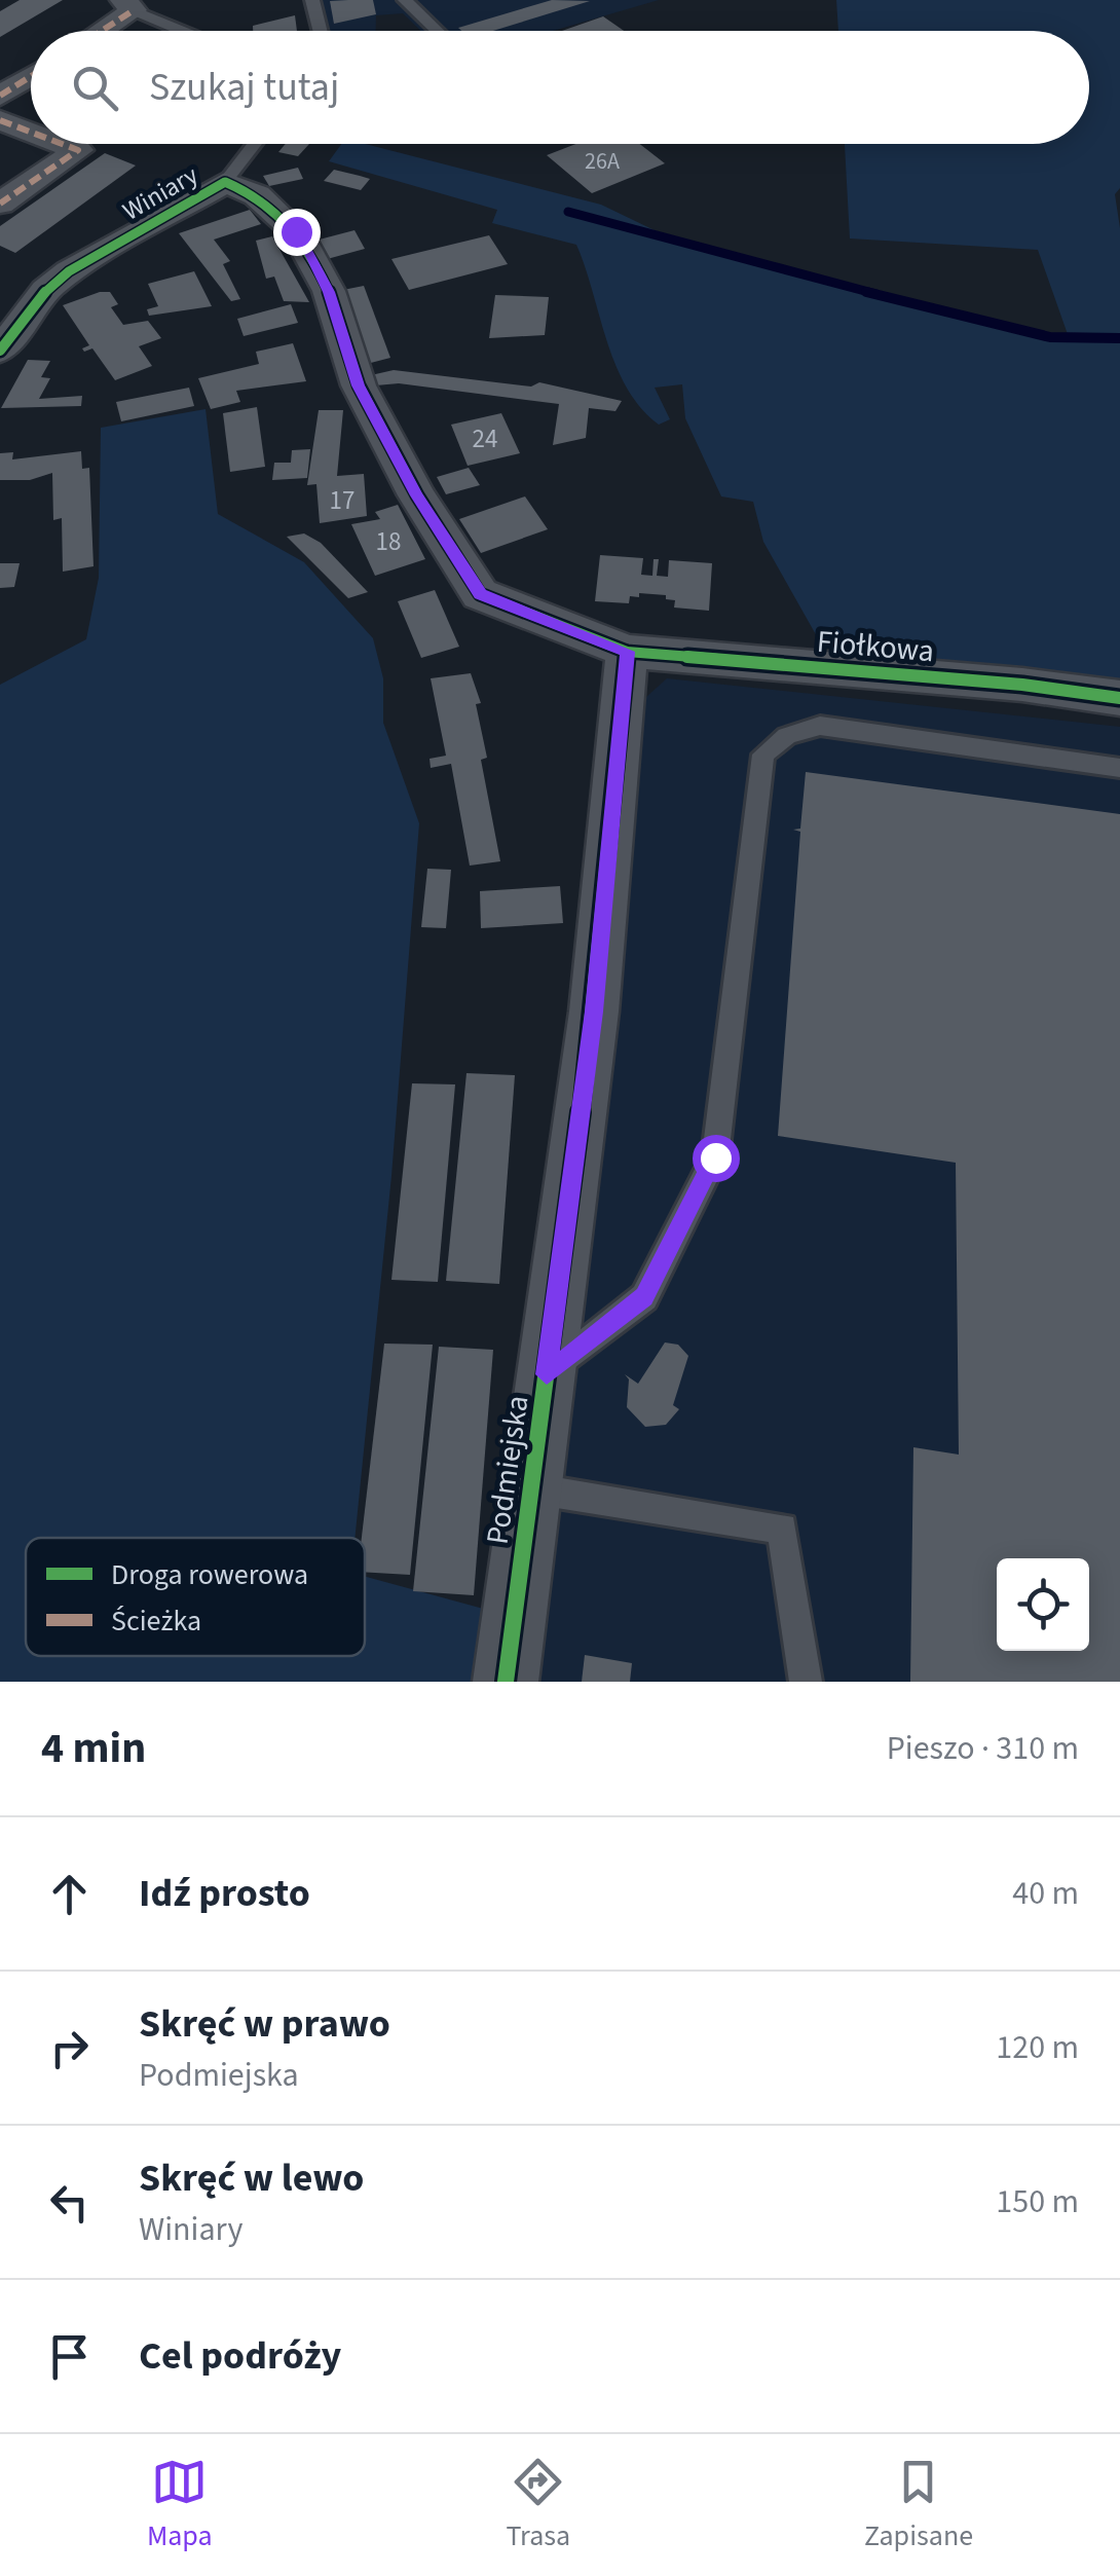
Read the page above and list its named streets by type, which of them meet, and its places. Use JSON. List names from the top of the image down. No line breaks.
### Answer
{"streets":{"street":["Winiary","Fiołkowa","Podmiejska"]},"crossings":[["Winiary","Fiołkowa"],["Winiary","Podmiejska"],["Fiołkowa","Podmiejska"]],"house_numbers":["26A","24","17","18"],"legend":["Droga rowerowa","Ścieżka"],"page":{"search":"Szukaj tutaj","heading":["4 min","Pieszo · 310 m"],"list":[["Idź prosto","40 m"],["Skręć w prawo","Podmiejska","120 m"],["Skręć w lewo","Winiary","150 m"],"Cel podróży"],"nav":["Mapa","Trasa","Zapisane"]}}
